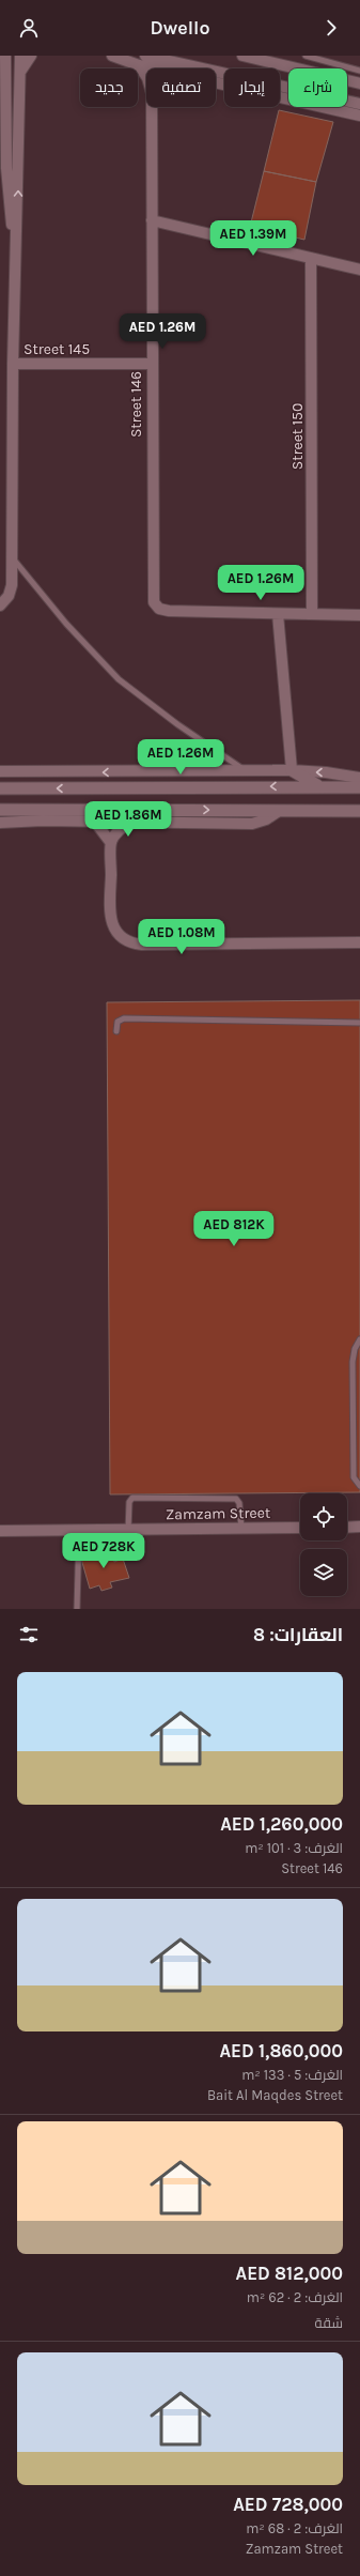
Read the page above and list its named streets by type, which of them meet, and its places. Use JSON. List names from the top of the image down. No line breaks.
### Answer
{"streets":{"street":["Street 145","Street 146","Street 150","Zamzam Street"]},"crossings":[["Street 145","Street 146"]],"page":{"header":"Dwello","chip":["شراء","إيجار","تصفية","جديد"],"price":["AED 1.39M","AED 1.26M","AED 1.26M","AED 1.26M","AED 1.86M","AED 1.08M","AED 812K","AED 728K"],"heading":"العقارات: 8","list":[{"name":"AED 1,260,000","note":"الغرف: 3 · 101 m² · Street 146"},{"name":"AED 1,860,000","note":"الغرف: 5 · 133 m² · Bait Al Maqdes Street"},{"name":"AED 812,000","note":"الغرف: 2 · 62 m² · شقة"},{"name":"AED 728,000","note":"الغرف: 2 · 68 m² · Zamzam Street"}]}}
